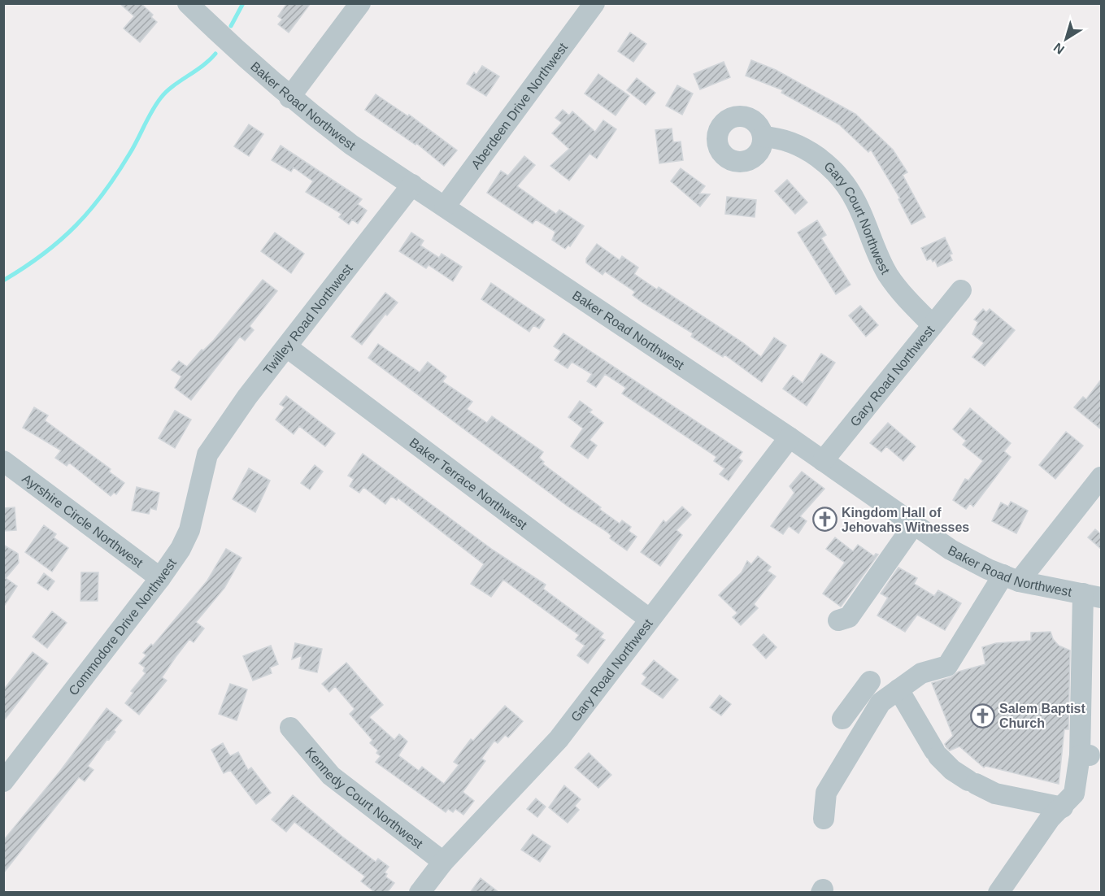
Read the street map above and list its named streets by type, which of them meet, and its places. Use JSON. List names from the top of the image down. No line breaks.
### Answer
{"streets":{"street":["Aberdeen Drive Northwest","Baker Road Northwest","Gary Court Northwest","Twilley Road Northwest","Gary Road Northwest","Baker Terrace Northwest","Ayrshire Circle Northwest","Commodore Drive Northwest","Kennedy Court Northwest"]},"crossings":[["Aberdeen Drive Northwest","Baker Road Northwest"],["Baker Road Northwest","Twilley Road Northwest"],["Baker Road Northwest","Gary Road Northwest"],["Gary Court Northwest","Gary Road Northwest"],["Twilley Road Northwest","Baker Terrace Northwest"],["Twilley Road Northwest","Commodore Drive Northwest"],["Gary Road Northwest","Baker Terrace Northwest"],["Gary Road Northwest","Kennedy Court Northwest"],["Ayrshire Circle Northwest","Commodore Drive Northwest"]],"places":{"church":["Kingdom Hall of Jehovahs Witnesses","Salem Baptist Church"]},"north":"bottom left"}
